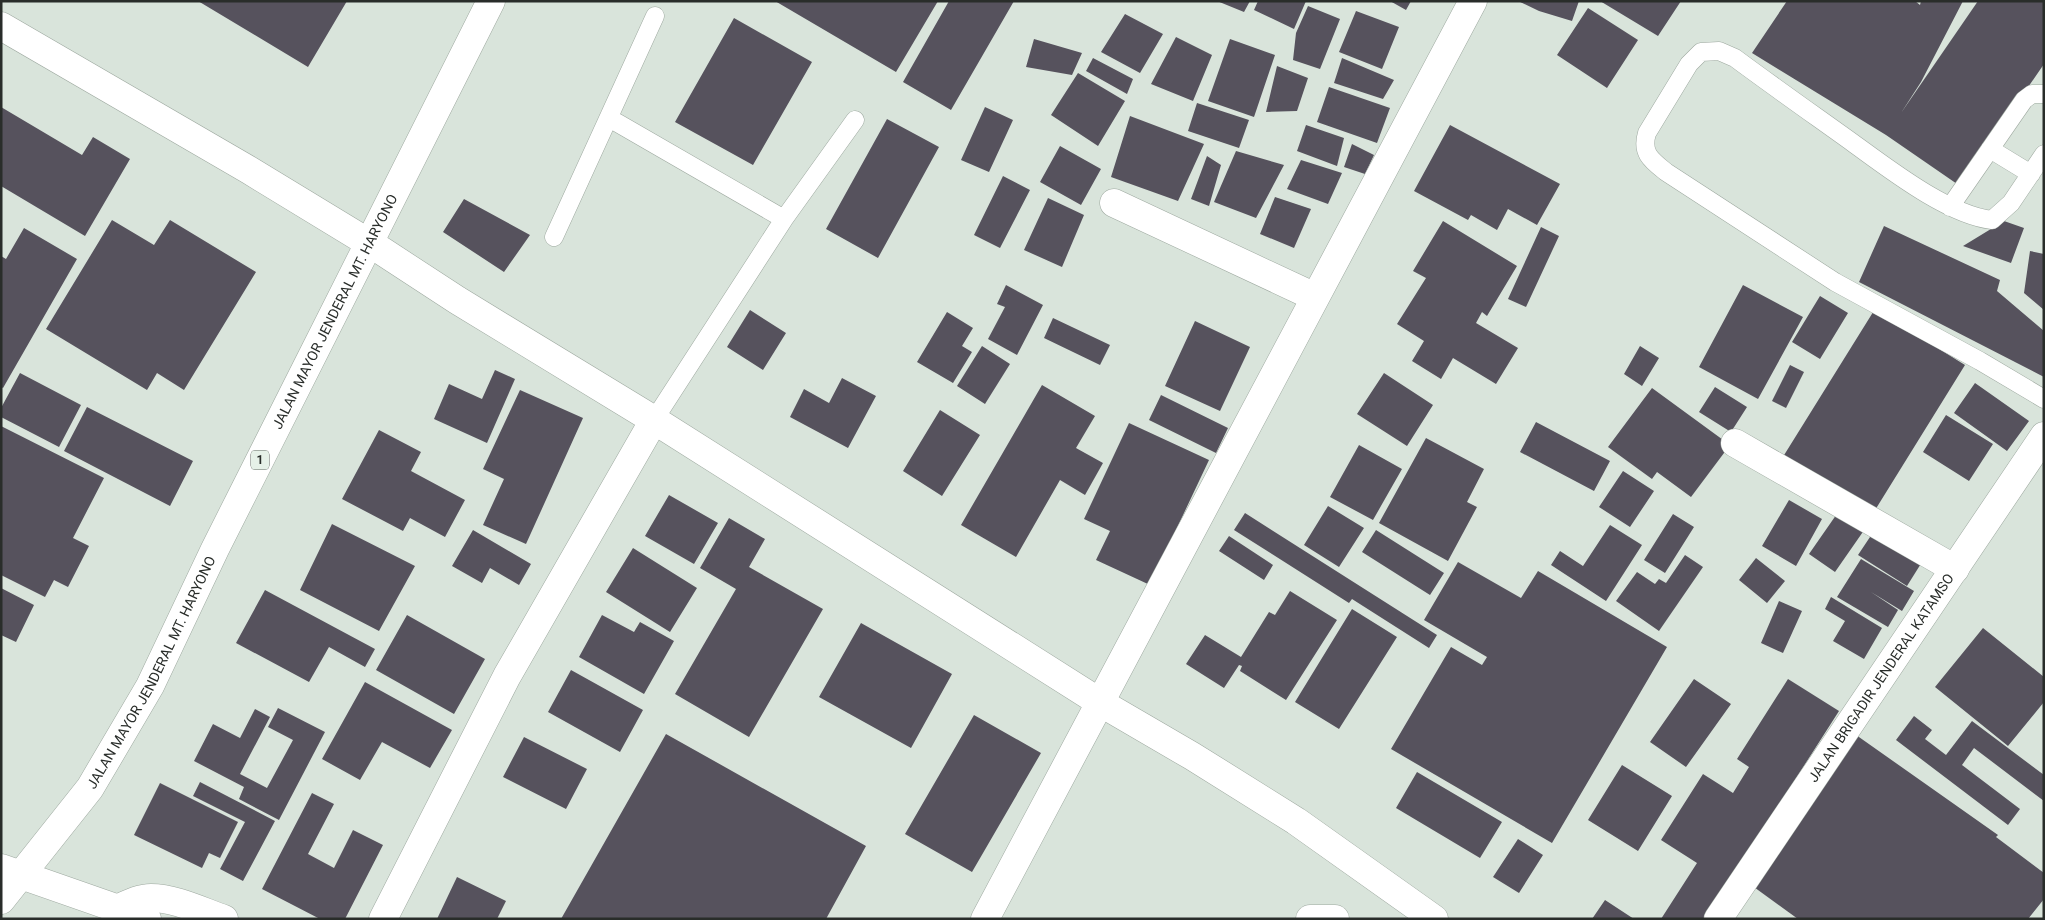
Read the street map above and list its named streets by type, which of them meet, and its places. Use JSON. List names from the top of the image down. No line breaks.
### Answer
{"streets":{"main road":["JALAN MAYOR JENDERAL MT. HARYONO","1","JALAN BRIGADIR JENDERAL KATAMSO"]}}
